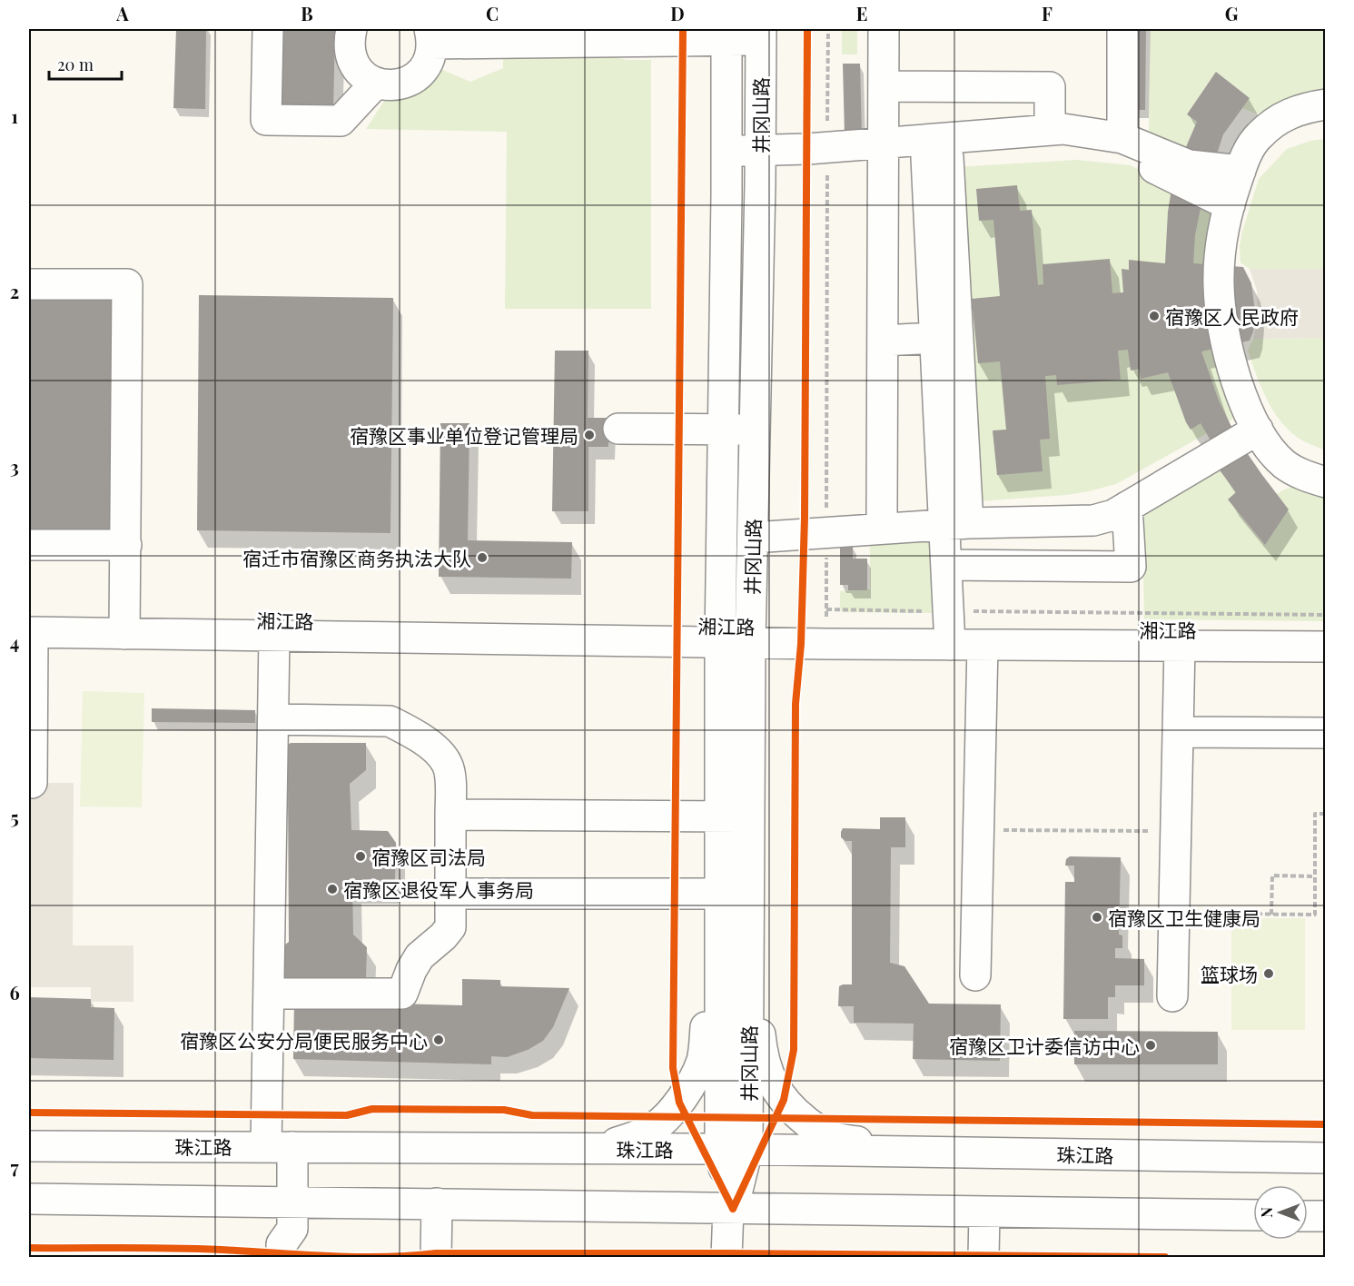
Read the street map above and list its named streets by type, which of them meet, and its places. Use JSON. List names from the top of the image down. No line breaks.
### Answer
{"streets":{"street":["井冈山路","湘江路","珠江路"]},"crossings":[["井冈山路","湘江路"],["井冈山路","珠江路"]],"places":["宿豫区人民政府","宿豫区事业单位登记管理局","宿迁市宿豫区商务执法大队","宿豫区司法局","宿豫区退役军人事务局","宿豫区卫生健康局","篮球场","宿豫区公安分局便民服务中心","宿豫区卫计委信访中心"],"scale_bar":"20 m","north":"left","grid":{"columns":["A","B","C","D","E","F","G"],"rows":["1","2","3","4","5","6","7"]}}
